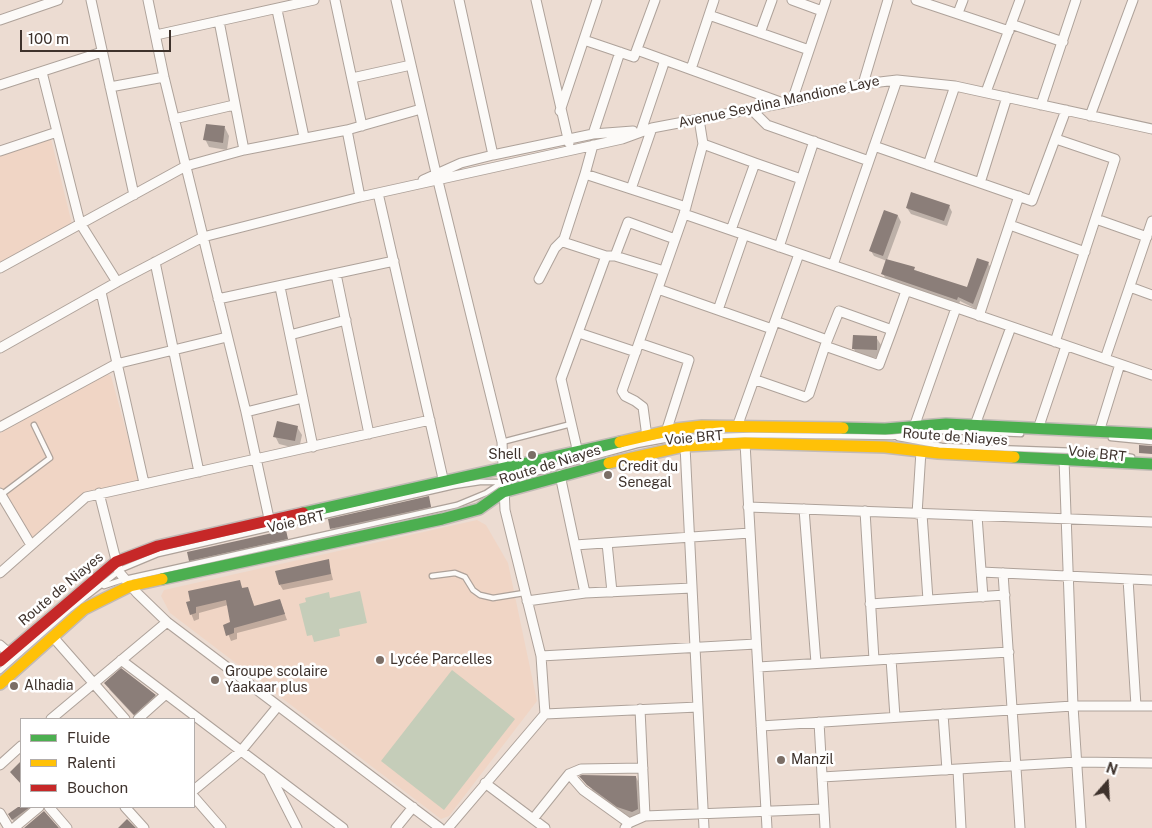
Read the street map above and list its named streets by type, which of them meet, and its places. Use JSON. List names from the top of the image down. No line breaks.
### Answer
{"streets":{"main road":["Route de Niayes"],"street":["Avenue Seydina Mandione Laye"],"lane":["Voie BRT"]},"crossings":[["Route de Niayes","Voie BRT"]],"places":["Shell","Credit du Senegal","Lycée Parcelles","Groupe scolaire Yaakaar plus","Alhadia","Manzil"],"legend":["Fluide","Ralenti","Bouchon"],"scale_bar":"100 m","north":"top"}
